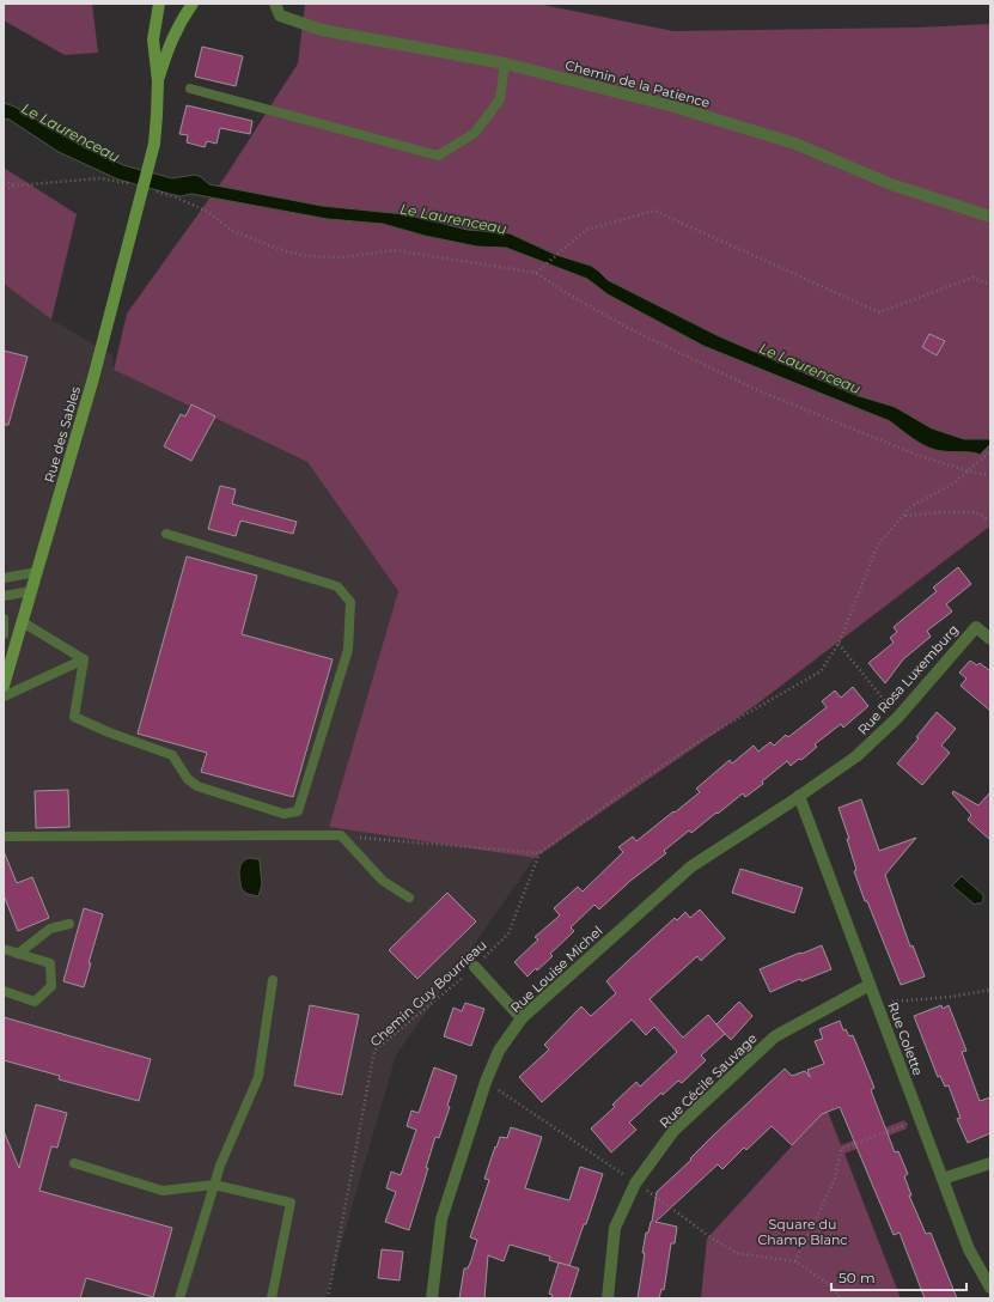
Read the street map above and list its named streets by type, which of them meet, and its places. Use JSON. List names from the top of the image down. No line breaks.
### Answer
{"streets":{"main road":["Rue des Sables"],"street":["Chemin de la Patience","Rue Rosa Luxemburg","Rue Louise Michel","Rue Colette","Rue Cécile Sauvage"],"path":["Chemin Guy Bourrieau"]},"crossings":[["Rue Rosa Luxemburg","Rue Louise Michel"],["Rue Rosa Luxemburg","Rue Colette"],["Rue Louise Michel","Rue Colette"],["Rue Colette","Rue Cécile Sauvage"]],"water":["Le Laurenceau"],"parks":["Square du Champ Blanc"],"scale_bar":"50 m"}
